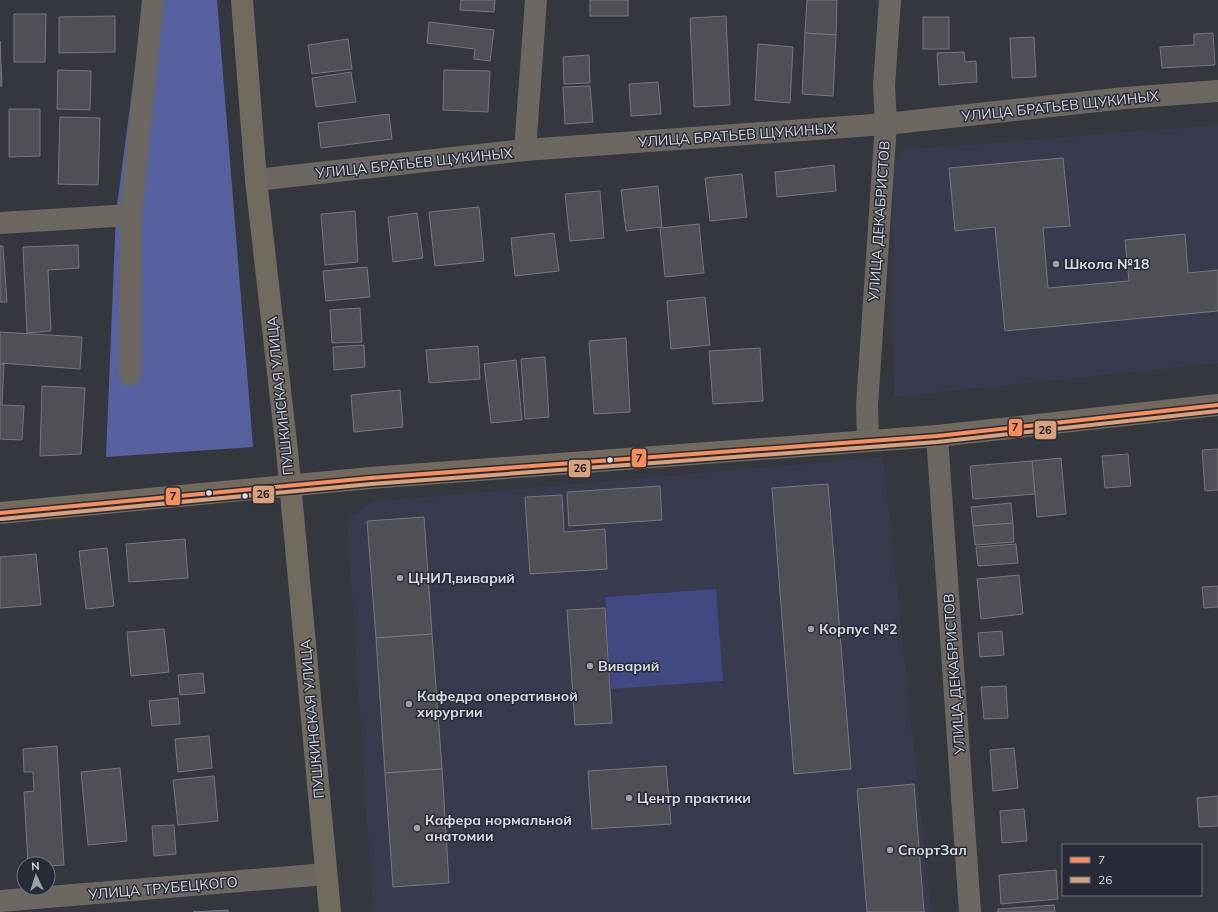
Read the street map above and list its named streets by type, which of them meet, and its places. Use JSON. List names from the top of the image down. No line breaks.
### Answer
{"streets":{"street":["УЛИЦА БРАТЬЕВ ЩУКИНЫХ","УЛИЦА ДЕКАБРИСТОВ","ПУШКИНСКАЯ УЛИЦА","УЛИЦА ТРУБЕЦКОГО"]},"crossings":[["УЛИЦА БРАТЬЕВ ЩУКИНЫХ","УЛИЦА ДЕКАБРИСТОВ"],["УЛИЦА БРАТЬЕВ ЩУКИНЫХ","ПУШКИНСКАЯ УЛИЦА"],["ПУШКИНСКАЯ УЛИЦА","УЛИЦА ТРУБЕЦКОГО"]],"places":["Школа №18","ЦНИЛ,виварий","Корпус №2","Виварий","Кафедра оперативной хирургии","Центр практики","Кафера нормальной анатомии","СпортЗал"],"lines":["transit line 7","transit line 26"],"legend":["7","26"],"north":"top"}
